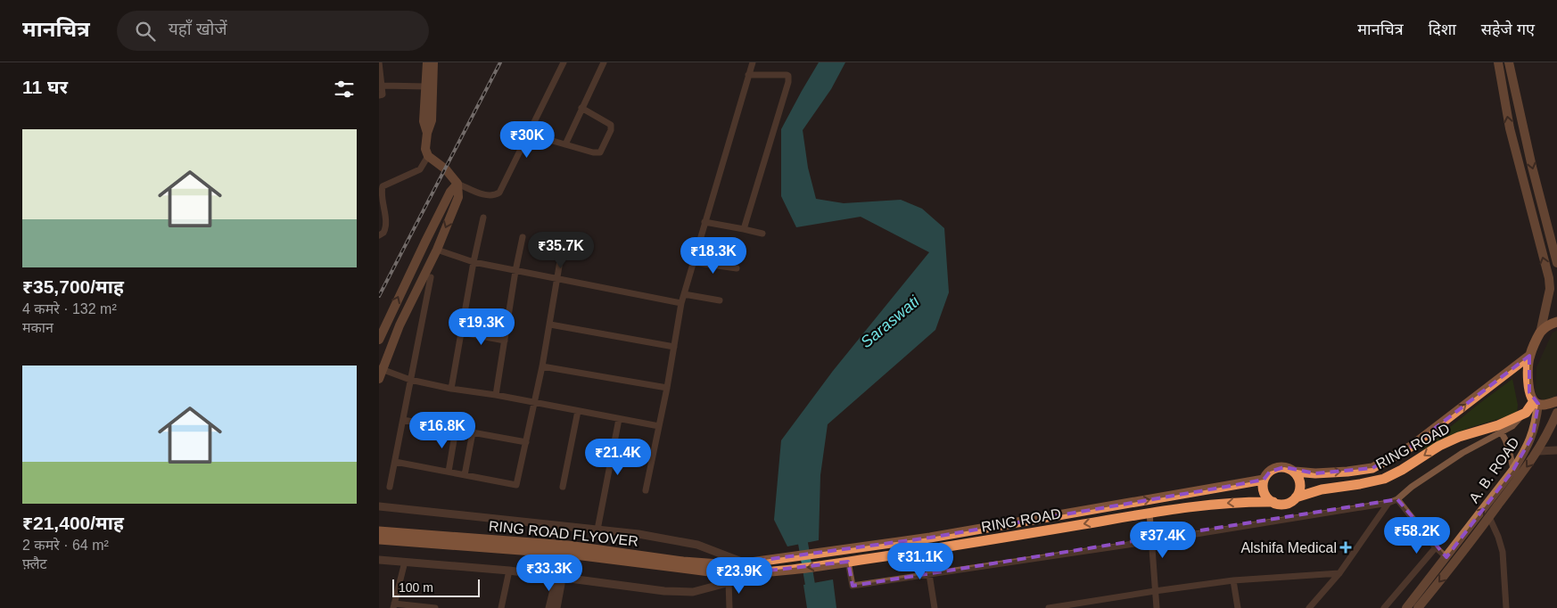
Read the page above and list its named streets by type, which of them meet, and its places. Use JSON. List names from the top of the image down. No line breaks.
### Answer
{"streets":{"highway":["RING ROAD","RING ROAD FLYOVER"],"main road":["A. B. ROAD"]},"crossings":[["RING ROAD","RING ROAD FLYOVER"]],"one_way":["RING ROAD FLYOVER"],"water":["Saraswati"],"places":{"health":["Alshifa Medical"]},"scale_bar":"100 m","page":{"header":"मानचित्र","search":"यहाँ खोजें","nav":["मानचित्र","दिशा","सहेजे गए"],"heading":"11 घर","list":[{"name":"₹35,700/माह","note":"4 कमरे · 132 m² · मकान"},{"name":"₹21,400/माह","note":"2 कमरे · 64 m² · फ़्लैट"}],"price":["₹30K","₹35.7K","₹18.3K","₹19.3K","₹16.8K","₹21.4K","₹58.2K","₹37.4K","₹31.1K","₹33.3K","₹23.9K"],"scale":"100 m"}}
